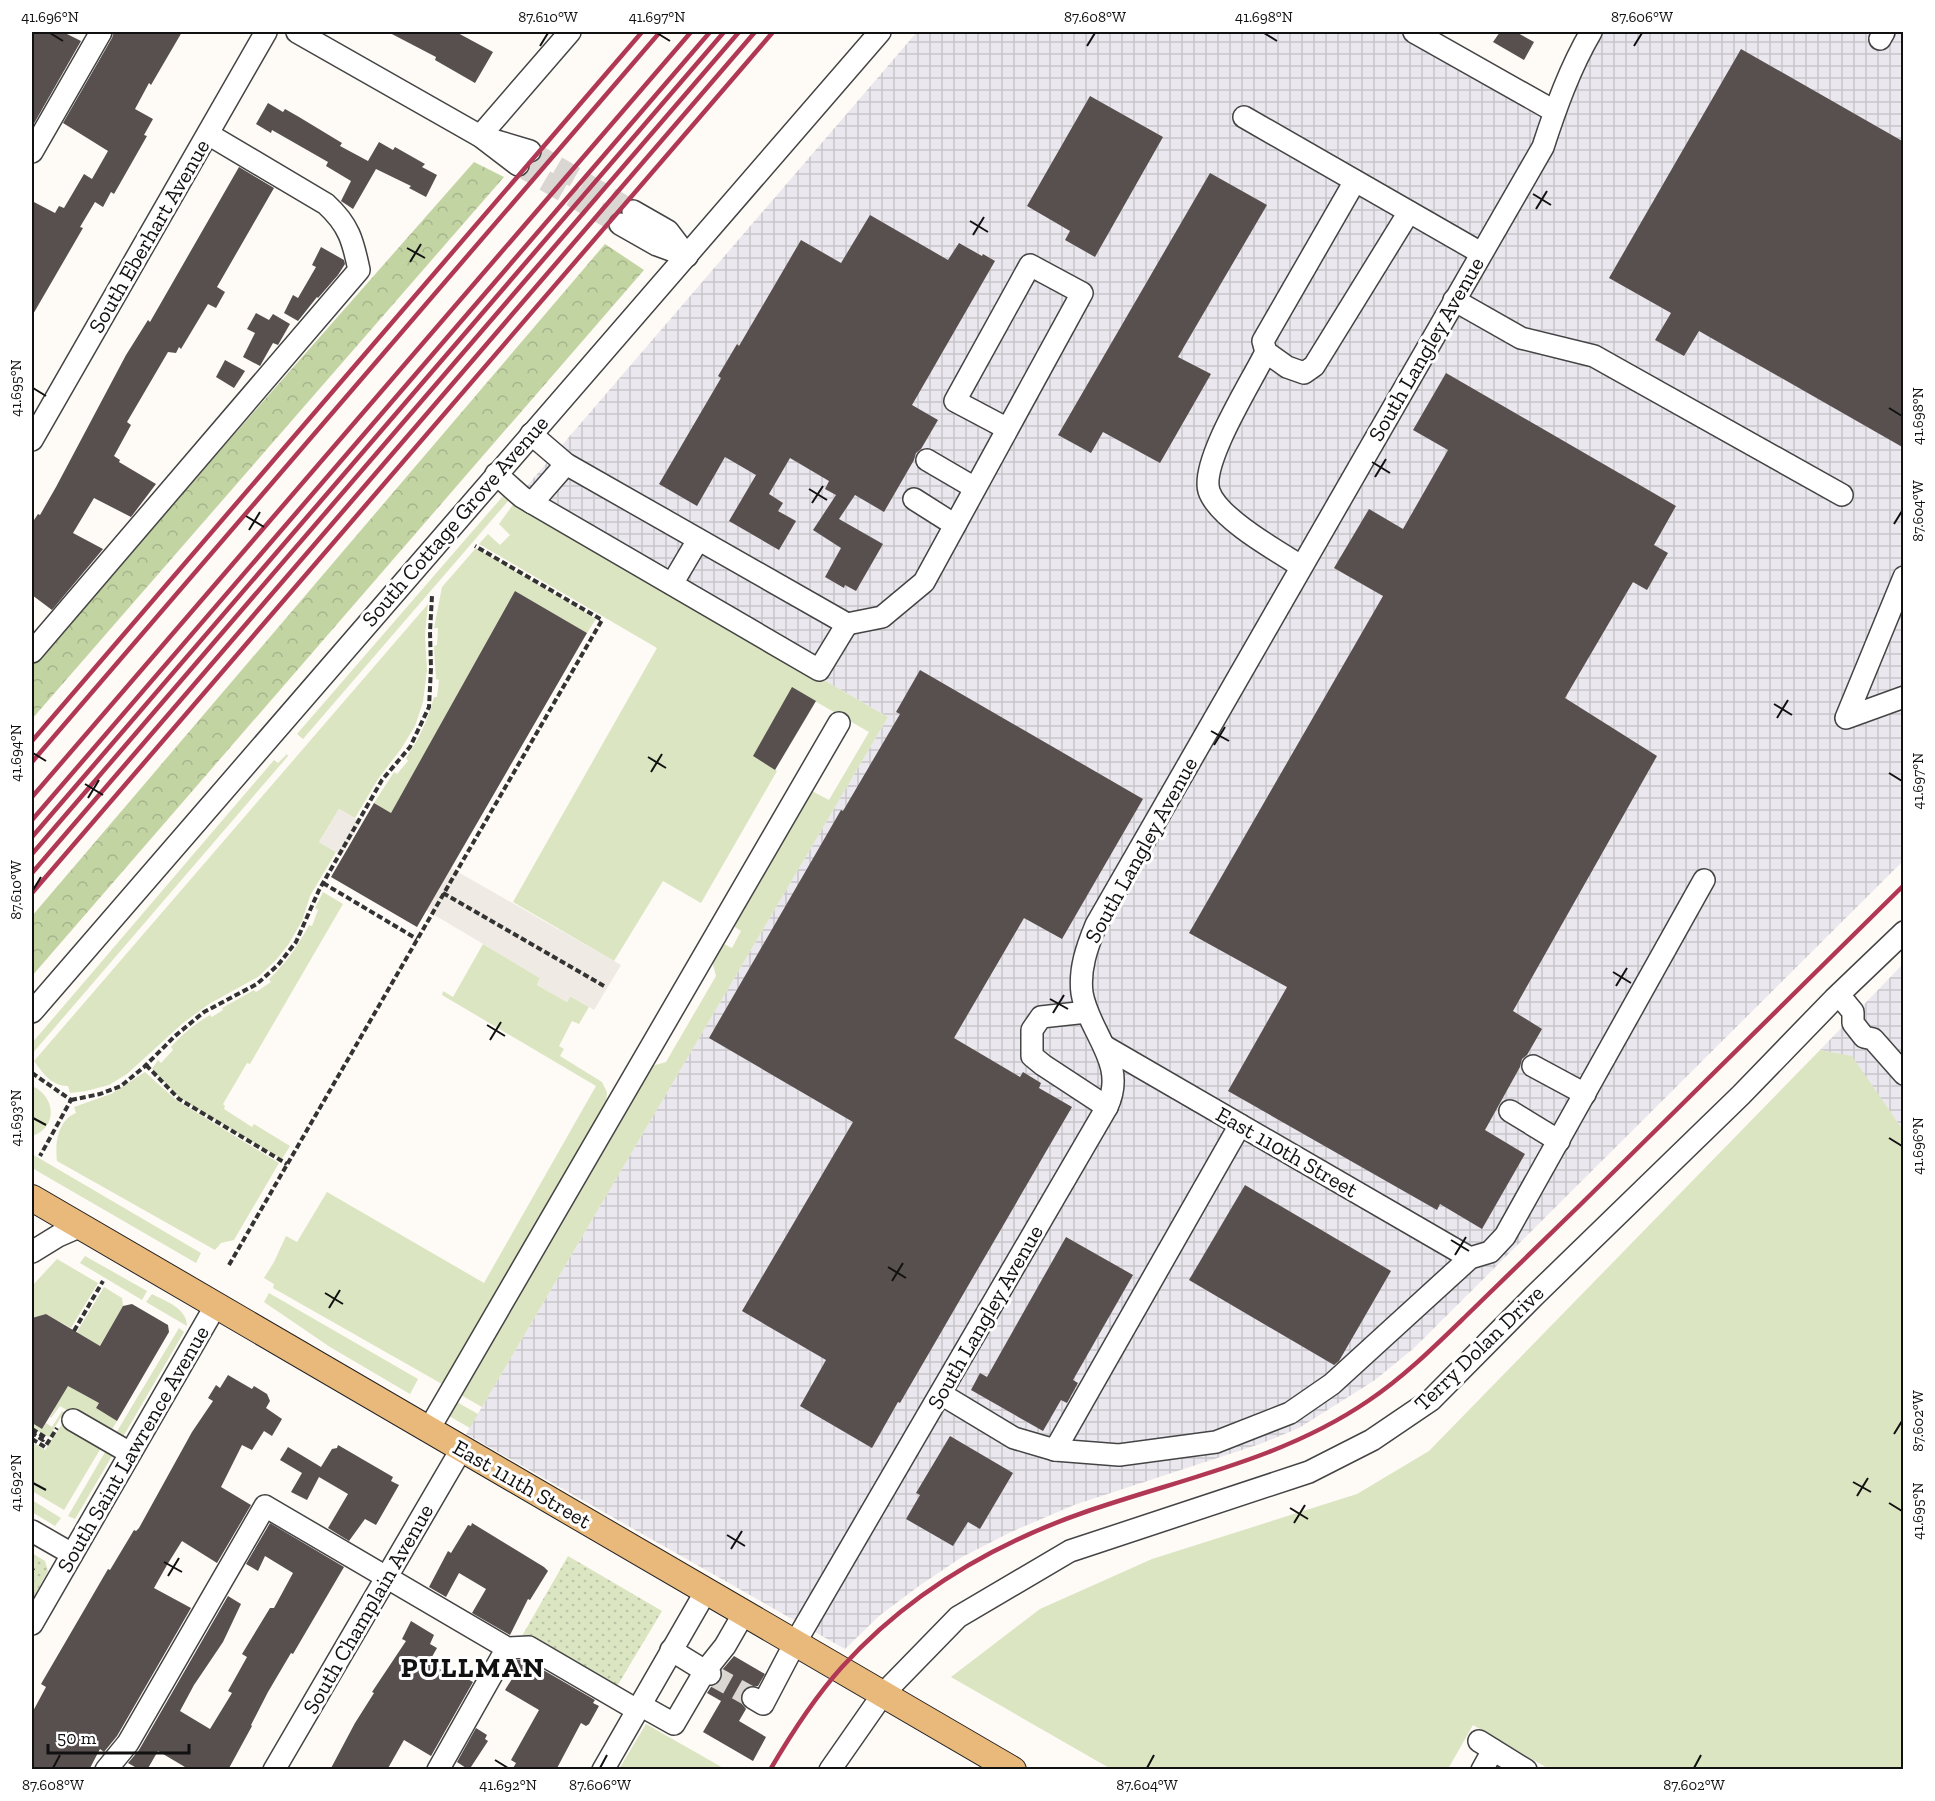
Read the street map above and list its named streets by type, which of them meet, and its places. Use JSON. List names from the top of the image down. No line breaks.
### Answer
{"streets":{"main road":["East 111th Street"],"street":["South Eberhart Avenue","South Langley Avenue","South Cottage Grove Avenue","East 110th Street","Terry Dolan Drive","South Saint Lawrence Avenue","South Champlain Avenue"]},"crossings":[["South Langley Avenue","East 110th Street"],["South Langley Avenue","East 111th Street"],["Terry Dolan Drive","East 111th Street"],["South Saint Lawrence Avenue","East 111th Street"],["East 111th Street","South Champlain Avenue"]],"districts":["PULLMAN"],"scale_bar":"50 m","coordinates":["41.696°N","87.610°W","41.697°N","87.608°W","41.698°N","87.606°W","41.695°N","87.604°W","41.694°N","41.693°N","87.602°W","41.692°N"]}
